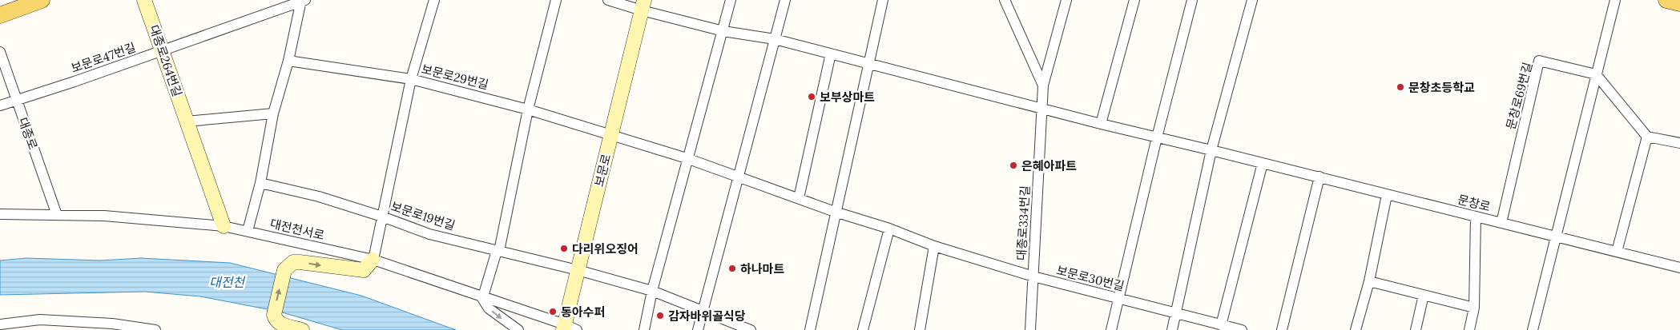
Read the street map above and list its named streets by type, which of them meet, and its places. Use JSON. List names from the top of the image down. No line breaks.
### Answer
{"streets":{"street":["보문로47번길","대종로264번길","보문로29번길","문창로69번길","대종로","보문로","문창로","보문로19번길","대종로334번길","대전천서로","보문로30번길"]},"crossings":[["보문로47번길","대종로264번길"],["보문로47번길","대종로"],["대종로264번길","대전천서로"],["보문로29번길","보문로"],["보문로29번길","보문로30번길"],["문창로69번길","문창로"],["대종로","대전천서로"],["보문로","문창로"],["보문로","보문로19번길"],["보문로","대전천서로"],["보문로","보문로30번길"],["문창로","대종로334번길"],["대종로334번길","보문로30번길"]],"water":["대전천"],"places":["문창초등학교","보부상마트","은혜아파트","다리위오징어","하나마트","동아수퍼","감자바위골식당"]}
